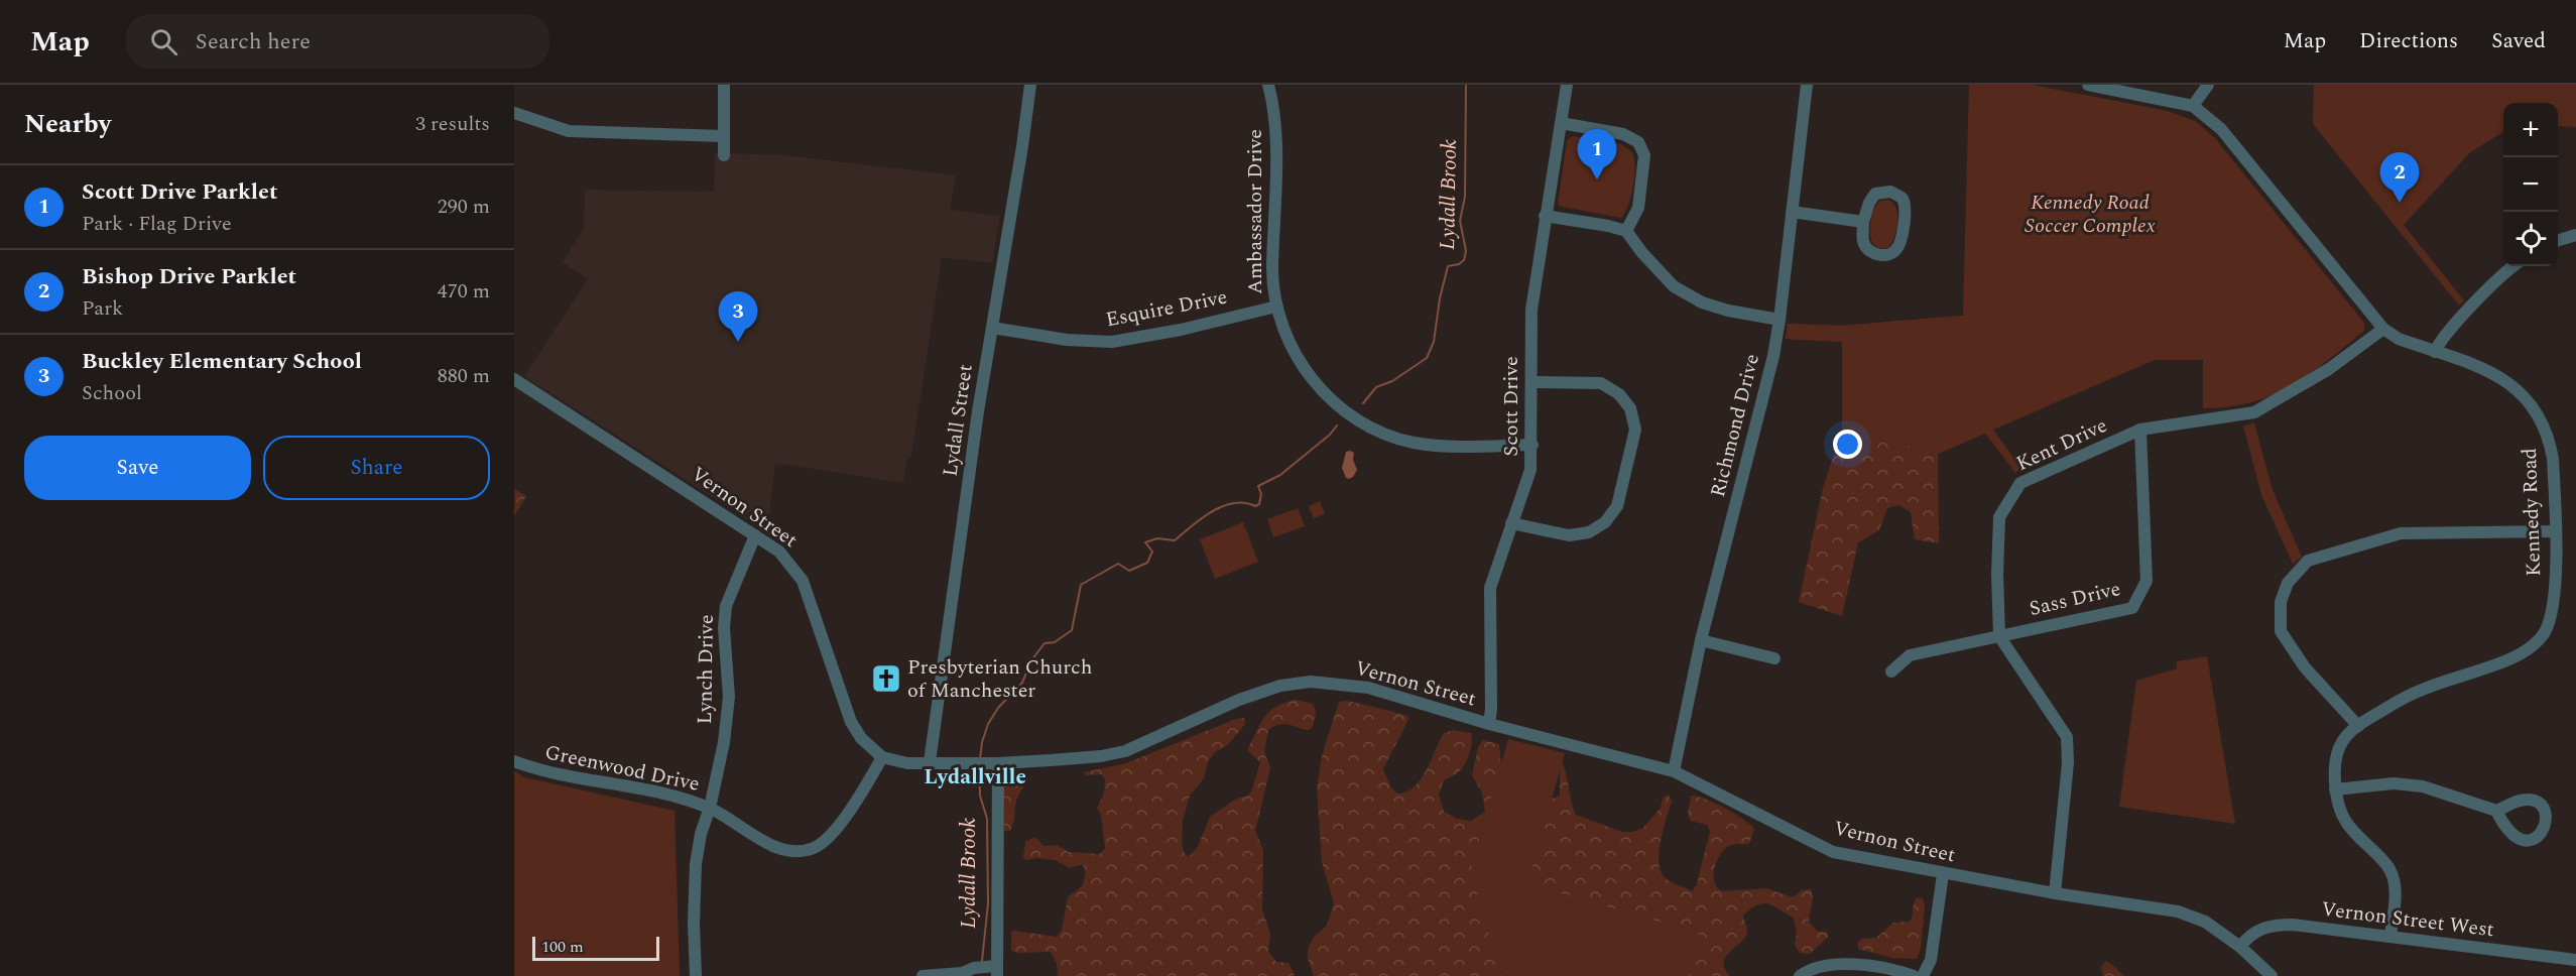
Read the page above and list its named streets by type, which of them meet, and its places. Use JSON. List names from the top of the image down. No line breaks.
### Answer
{"streets":{"street":["Ambassador Drive","Esquire Drive","Scott Drive","Lydall Street","Richmond Drive","Kent Drive","Vernon Street","Kennedy Road","Sass Drive","Lynch Drive","Greenwood Drive","Vernon Street West"]},"crossings":[["Ambassador Drive","Esquire Drive"],["Ambassador Drive","Scott Drive"],["Esquire Drive","Lydall Street"],["Scott Drive","Vernon Street"],["Lydall Street","Vernon Street"],["Richmond Drive","Vernon Street"],["Kent Drive","Kennedy Road"],["Kent Drive","Sass Drive"],["Vernon Street","Lynch Drive"],["Vernon Street","Greenwood Drive"],["Vernon Street","Vernon Street West"],["Kennedy Road","Vernon Street West"],["Lynch Drive","Greenwood Drive"]],"districts":["Lydallville"],"water":["Lydall Brook"],"parks":["Kennedy Road Soccer Complex"],"places":{"church":["Presbyterian Church of Manchester"]},"scale_bar":"100 m","page":{"header":"Map","search":"Search here","nav":["Map","Directions","Saved"],"heading":["Nearby","3 results"],"map_buttons":["+","−"],"pins":["1","2","3"],"list":[{"mark":"1","name":"Scott Drive Parklet","note":"Park · Flag Drive","value":"290 m"},{"mark":"2","name":"Bishop Drive Parklet","note":"Park","value":"470 m"},{"mark":"3","name":"Buckley Elementary School","note":"School","value":"880 m"}],"buttons":["Save","Share"],"scale":"100 m"}}
